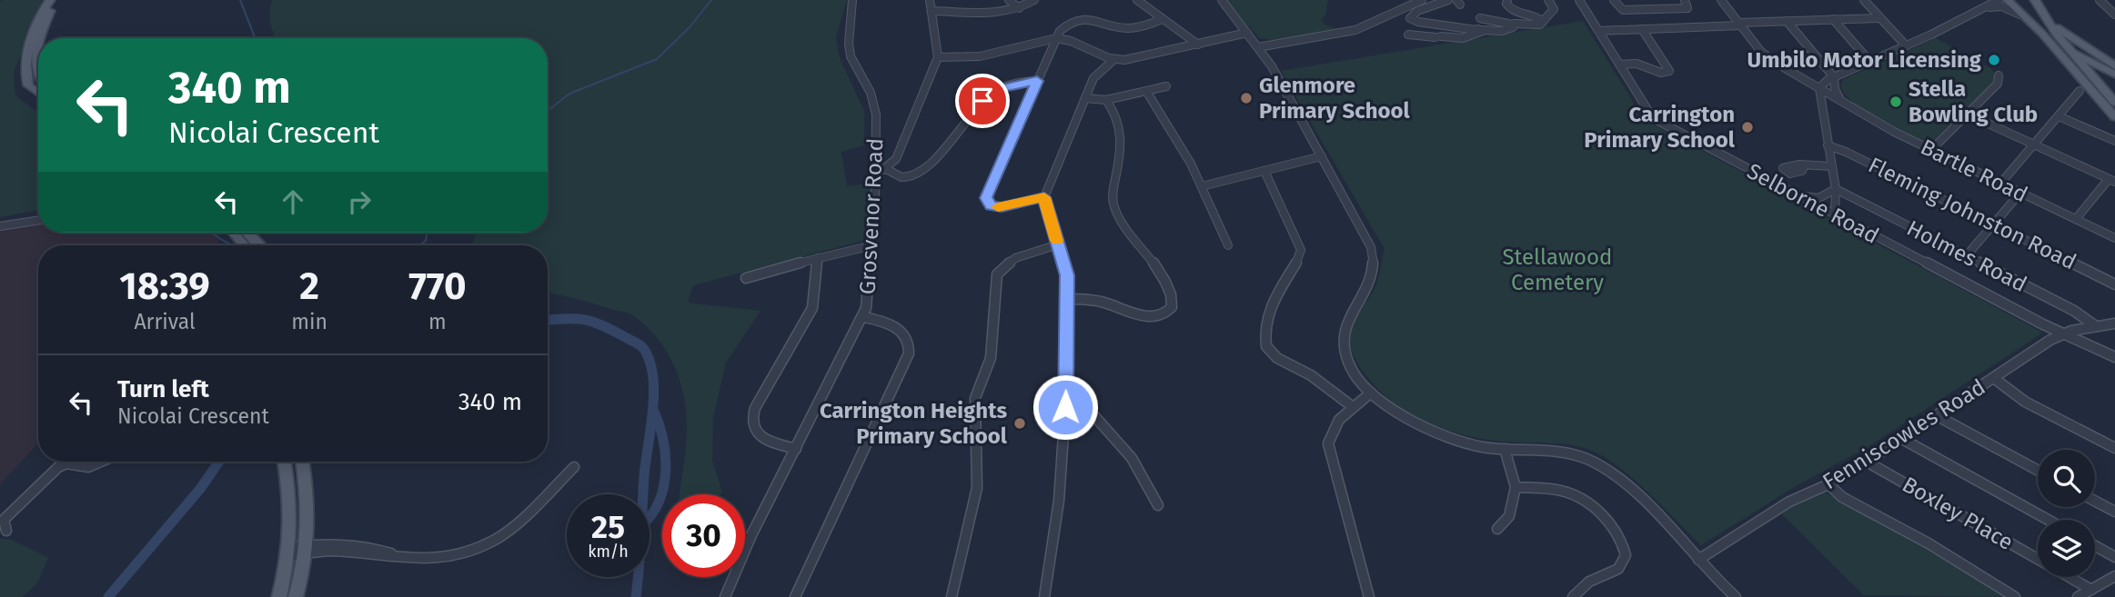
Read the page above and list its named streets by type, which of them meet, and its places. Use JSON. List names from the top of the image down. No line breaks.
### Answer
{"streets":{"street":["Bartle Road","Selborne Road","Fleming Johnston Road","Grosvenor Road","Holmes Road","Fenniscowles Road","Boxley Place"]},"crossings":[["Selborne Road","Fenniscowles Road"],["Holmes Road","Fenniscowles Road"],["Fenniscowles Road","Boxley Place"]],"parks":["Stellawood Cemetery"],"places":["Umbilo Motor Licensing","Glenmore Primary School","Stella Bowling Club","Carrington Primary School","Carrington Heights Primary School"],"page":{"turn":["340 m","Nicolai Crescent"],"eta":["18:39","Arrival","2","min","770","m"],"list":[{"name":"Turn left","note":"Nicolai Crescent","value":"340 m"}],"speed":"25 km/h","limit":"30"}}
